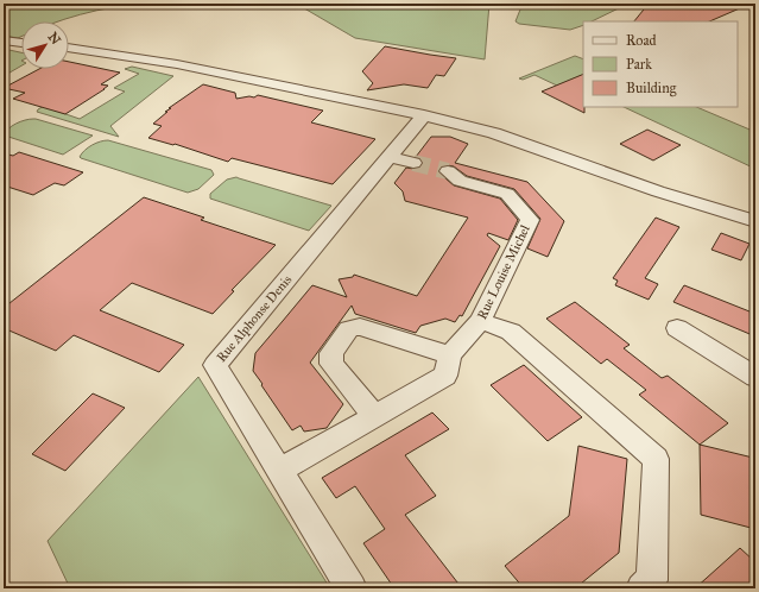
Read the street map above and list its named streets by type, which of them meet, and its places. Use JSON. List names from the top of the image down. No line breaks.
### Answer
{"streets":{"street":["Rue Louise Michel","Rue Alphonse Denis"]},"crossings":[["Rue Louise Michel","Rue Alphonse Denis"]],"legend":["Road","Park","Building"],"north":"top right"}
